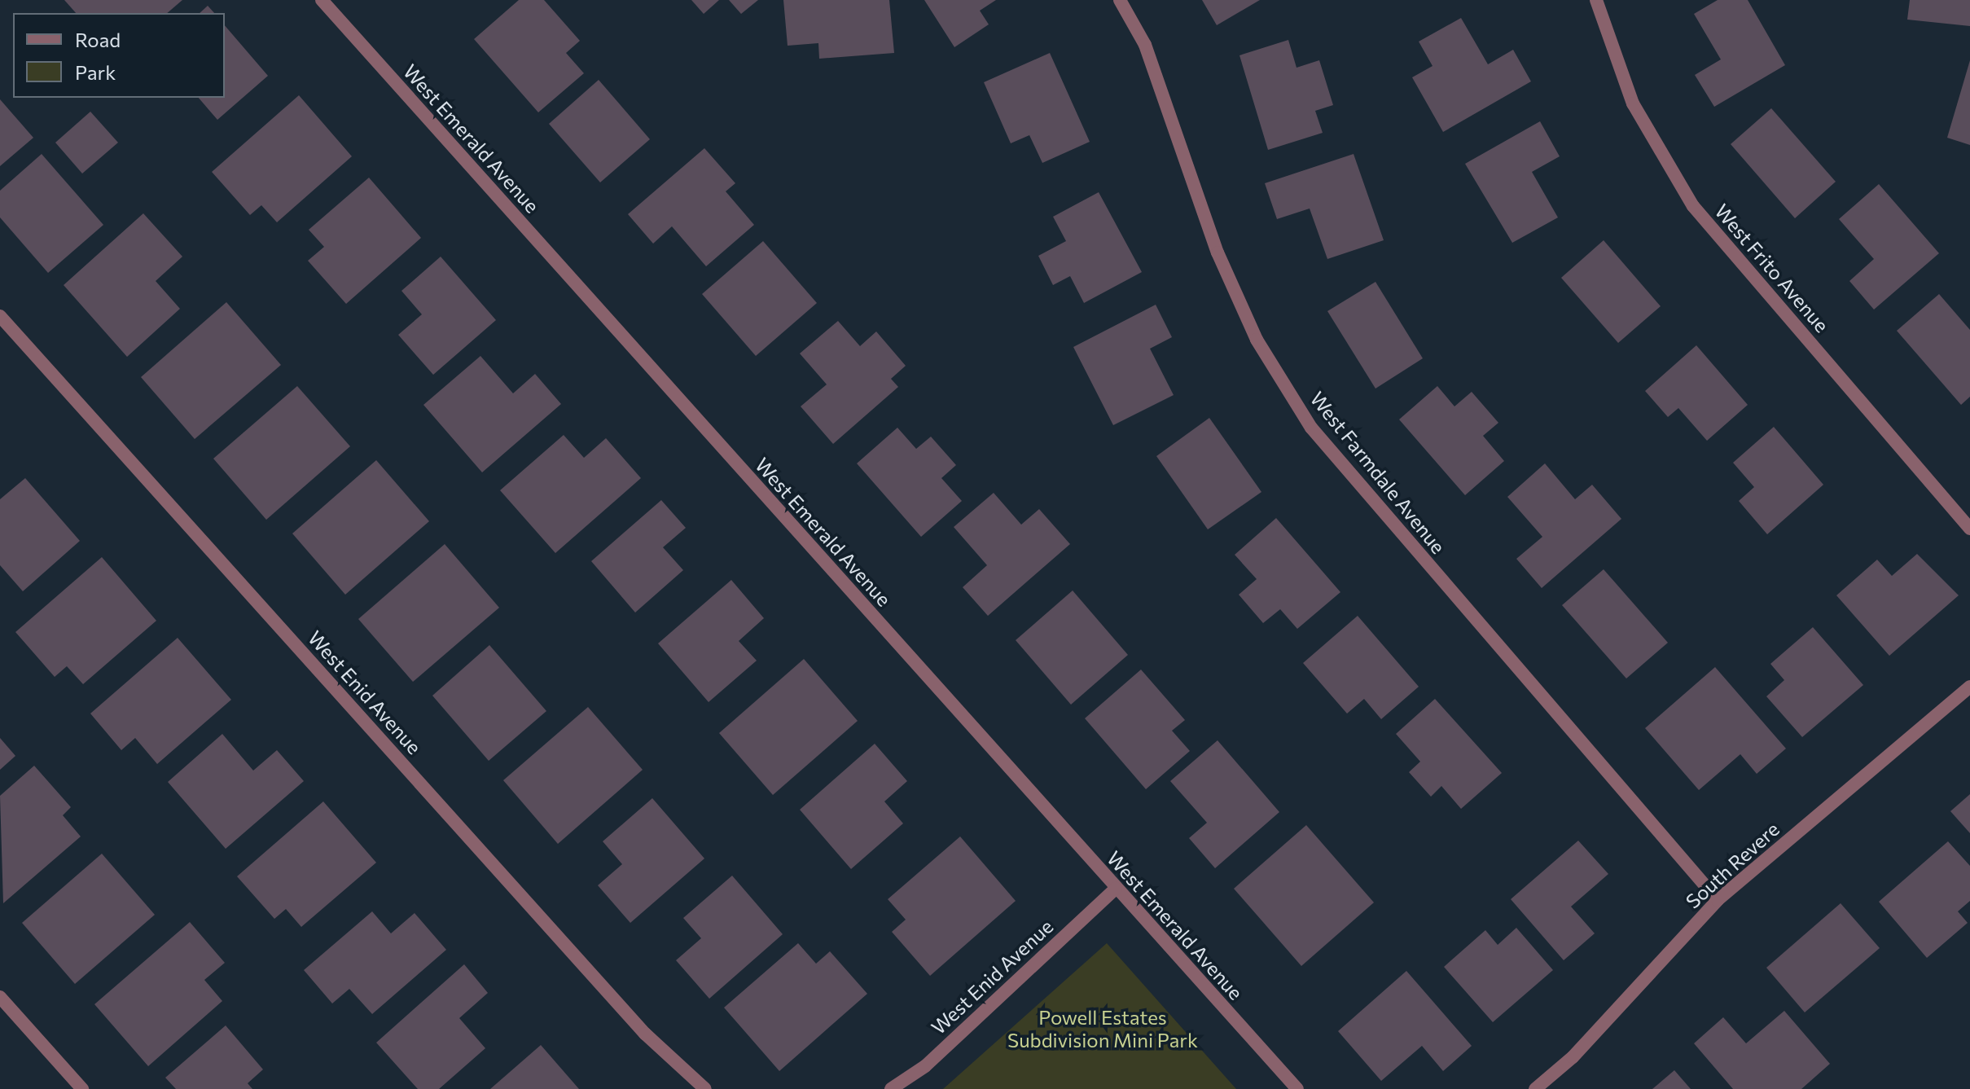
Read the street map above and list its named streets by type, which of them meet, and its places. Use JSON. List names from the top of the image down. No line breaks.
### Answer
{"streets":{"street":["West Emerald Avenue","West Frito Avenue","West Farmdale Avenue","West Enid Avenue","South Revere"]},"crossings":[["West Emerald Avenue","West Enid Avenue"],["West Farmdale Avenue","South Revere"]],"parks":["Powell Estates Subdivision Mini Park"],"legend":["Road","Park"]}
